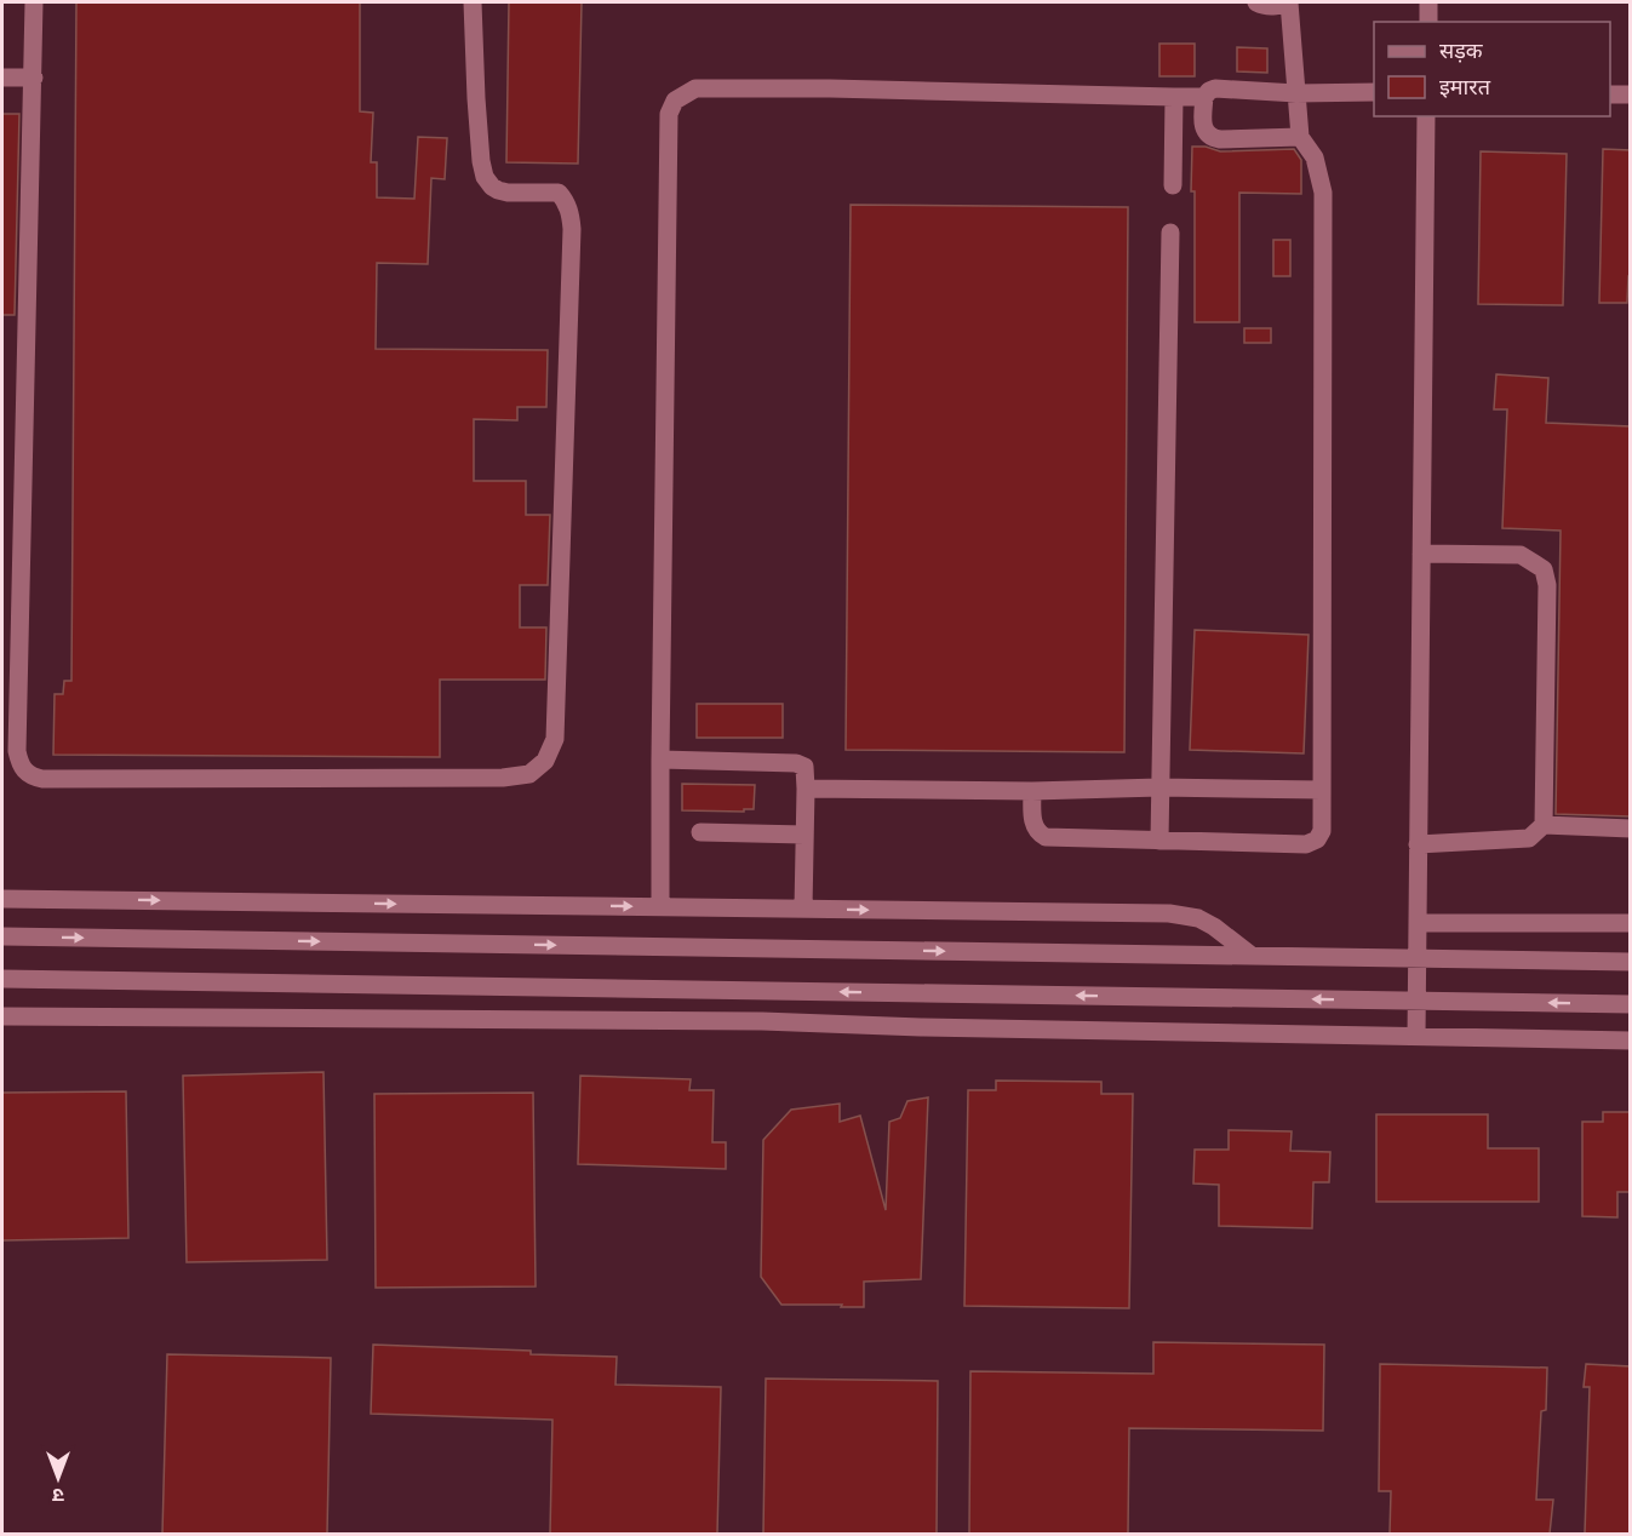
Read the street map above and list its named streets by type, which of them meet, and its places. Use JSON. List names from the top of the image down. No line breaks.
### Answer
{"legend":["सड़क","इमारत"],"north":"bottom"}
